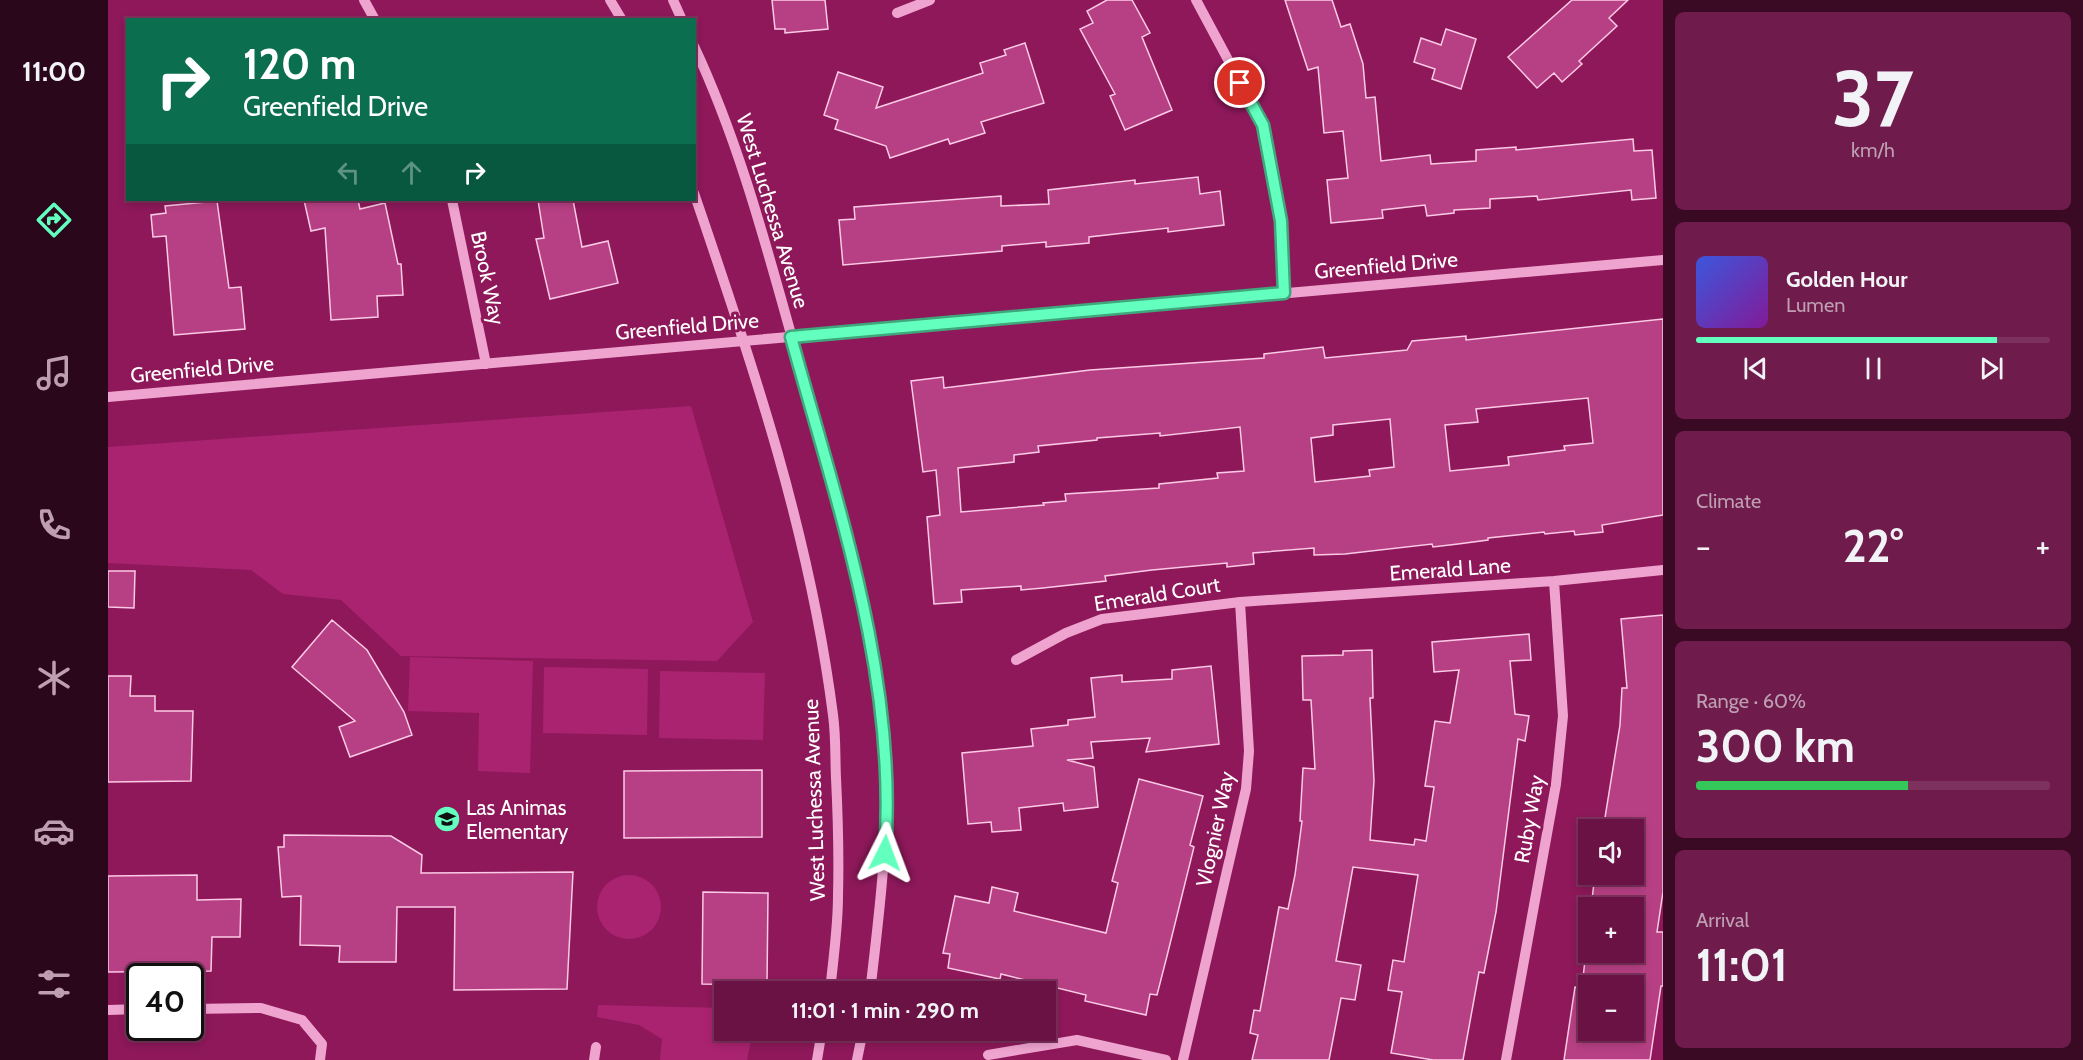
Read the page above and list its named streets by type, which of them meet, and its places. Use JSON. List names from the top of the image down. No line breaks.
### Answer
{"streets":{"street":["West Luchessa Avenue","Greenfield Drive","Brook Way","Emerald Lane","Emerald Court","Ruby Way","Vlognier Way"]},"crossings":[["West Luchessa Avenue","Greenfield Drive"],["Greenfield Drive","Brook Way"],["Emerald Lane","Emerald Court"],["Emerald Lane","Ruby Way"],["Emerald Lane","Vlognier Way"],["Emerald Court","Vlognier Way"]],"places":{"school or university":["Las Animas Elementary"]},"page":{"tabs":"11:00","tile":[["37","km/h"],"Climate",["Range · 60%","300 km"],["Arrival","11:01"]],"turn":["120 m","Greenfield Drive"],"song":["Golden Hour","Lumen"],"heat":["−","22°","+"],"map_buttons":["+","−"],"limit":"40","trip":"11:01 · 1 min · 290 m"}}
